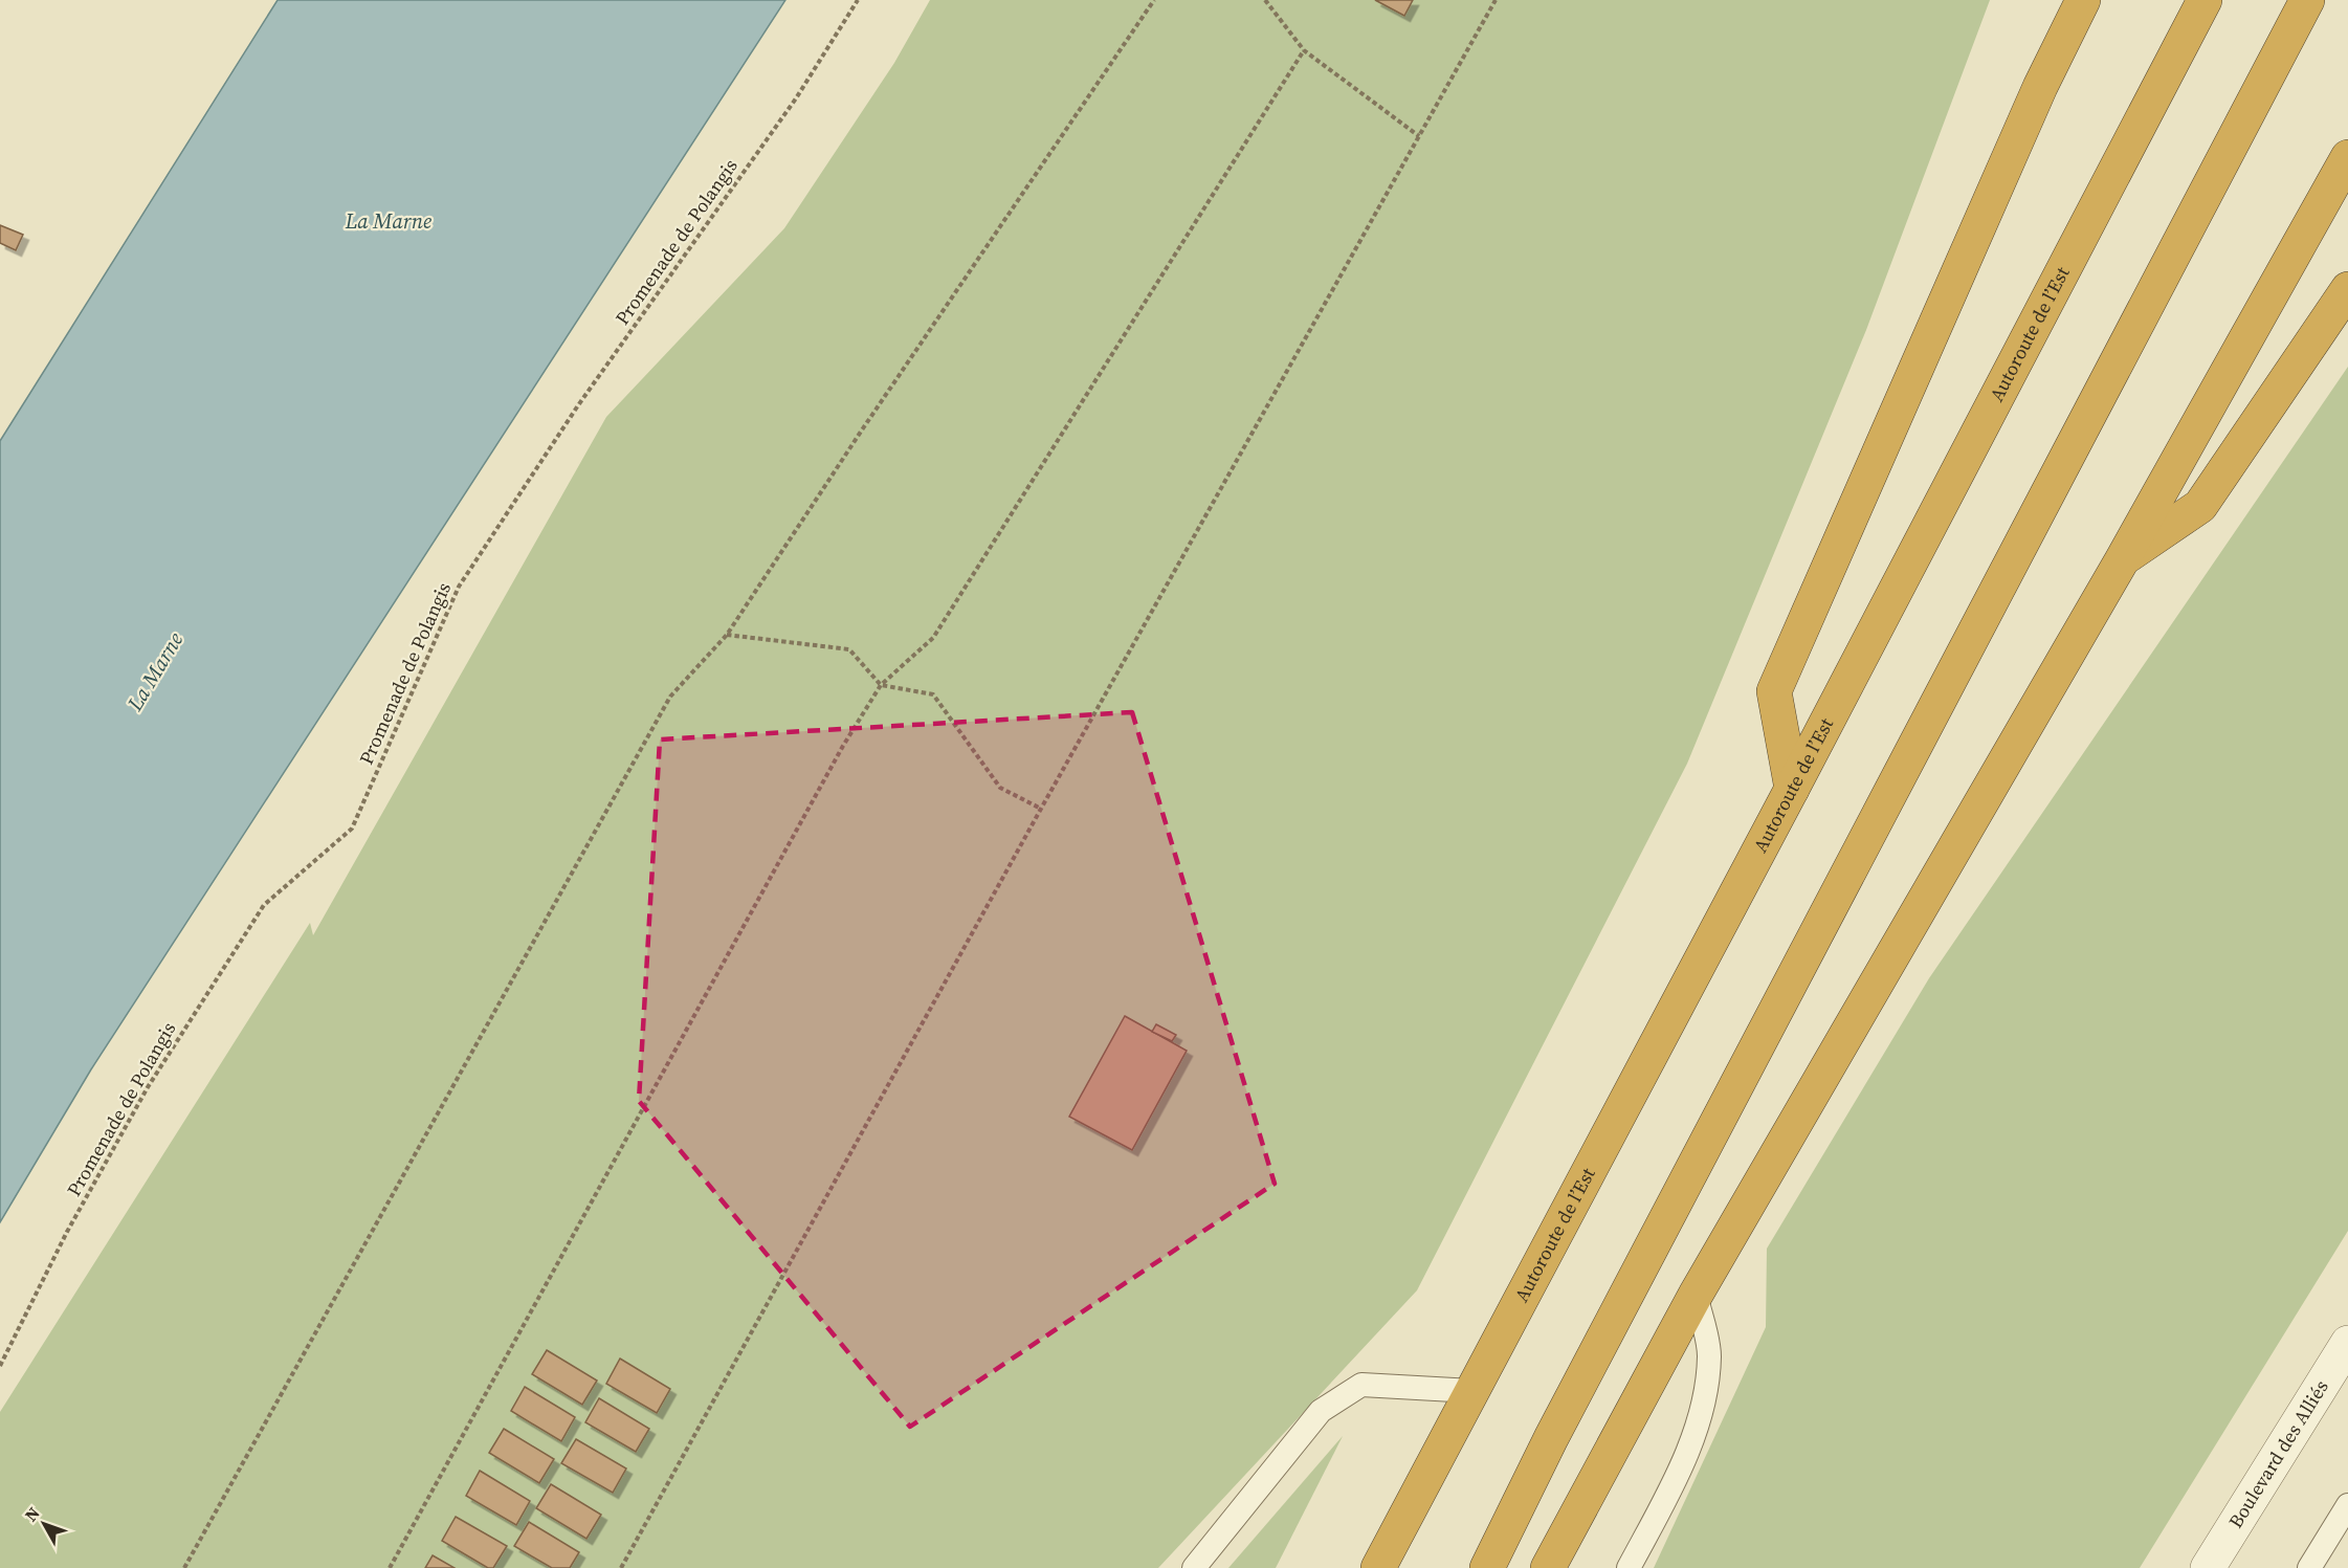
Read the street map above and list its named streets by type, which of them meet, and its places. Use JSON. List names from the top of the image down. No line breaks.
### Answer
{"streets":{"highway":["Autoroute de l’Est"],"street":["Boulevard des Alliés"],"path":["Promenade de Polangis"]},"water":["La Marne"],"north":"top left"}
